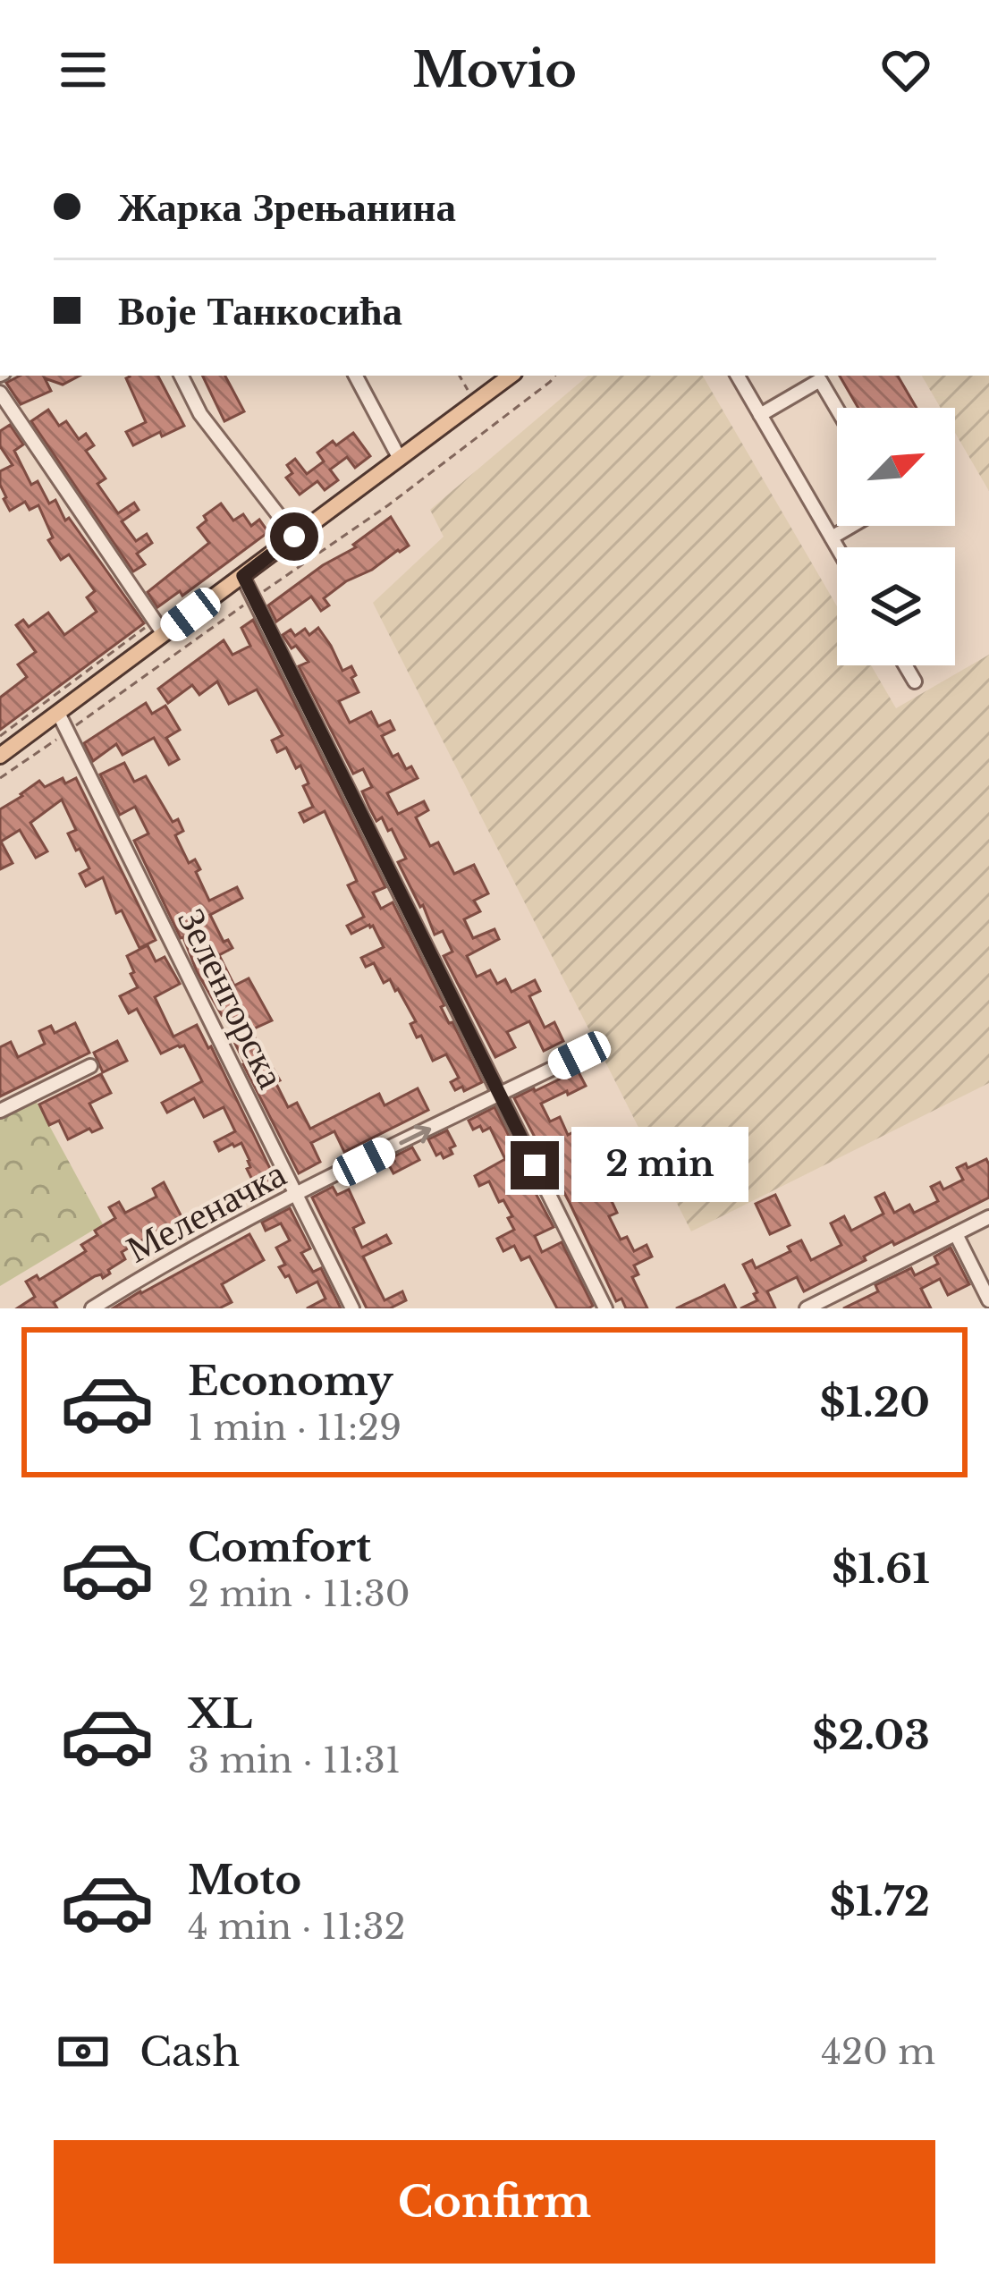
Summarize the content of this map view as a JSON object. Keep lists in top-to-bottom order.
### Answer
{
  "streets": {
    "street": ["Зеленгорска", "Меленачка"]
  },
  "crossings": [
    ["Зеленгорска", "Меленачка"]
  ],
  "one_way": ["Меленачка"],
  "north": "top right",
  "page": {
    "header": "Movio",
    "banner": ["Жарка Зрењанина", "Воје Танкосића"],
    "bubble": "2 min",
    "list": [
      {
        "name": "Economy",
        "note": "1 min · 11:29",
        "value": "$1.20"
      },
      {
        "name": "Comfort",
        "note": "2 min · 11:30",
        "value": "$1.61"
      },
      {
        "name": "XL",
        "note": "3 min · 11:31",
        "value": "$2.03"
      },
      {
        "name": "Moto",
        "note": "4 min · 11:32",
        "value": "$1.72"
      }
    ],
    "pay": ["Cash", "420 m"],
    "buttons": "Confirm"
  }
}
